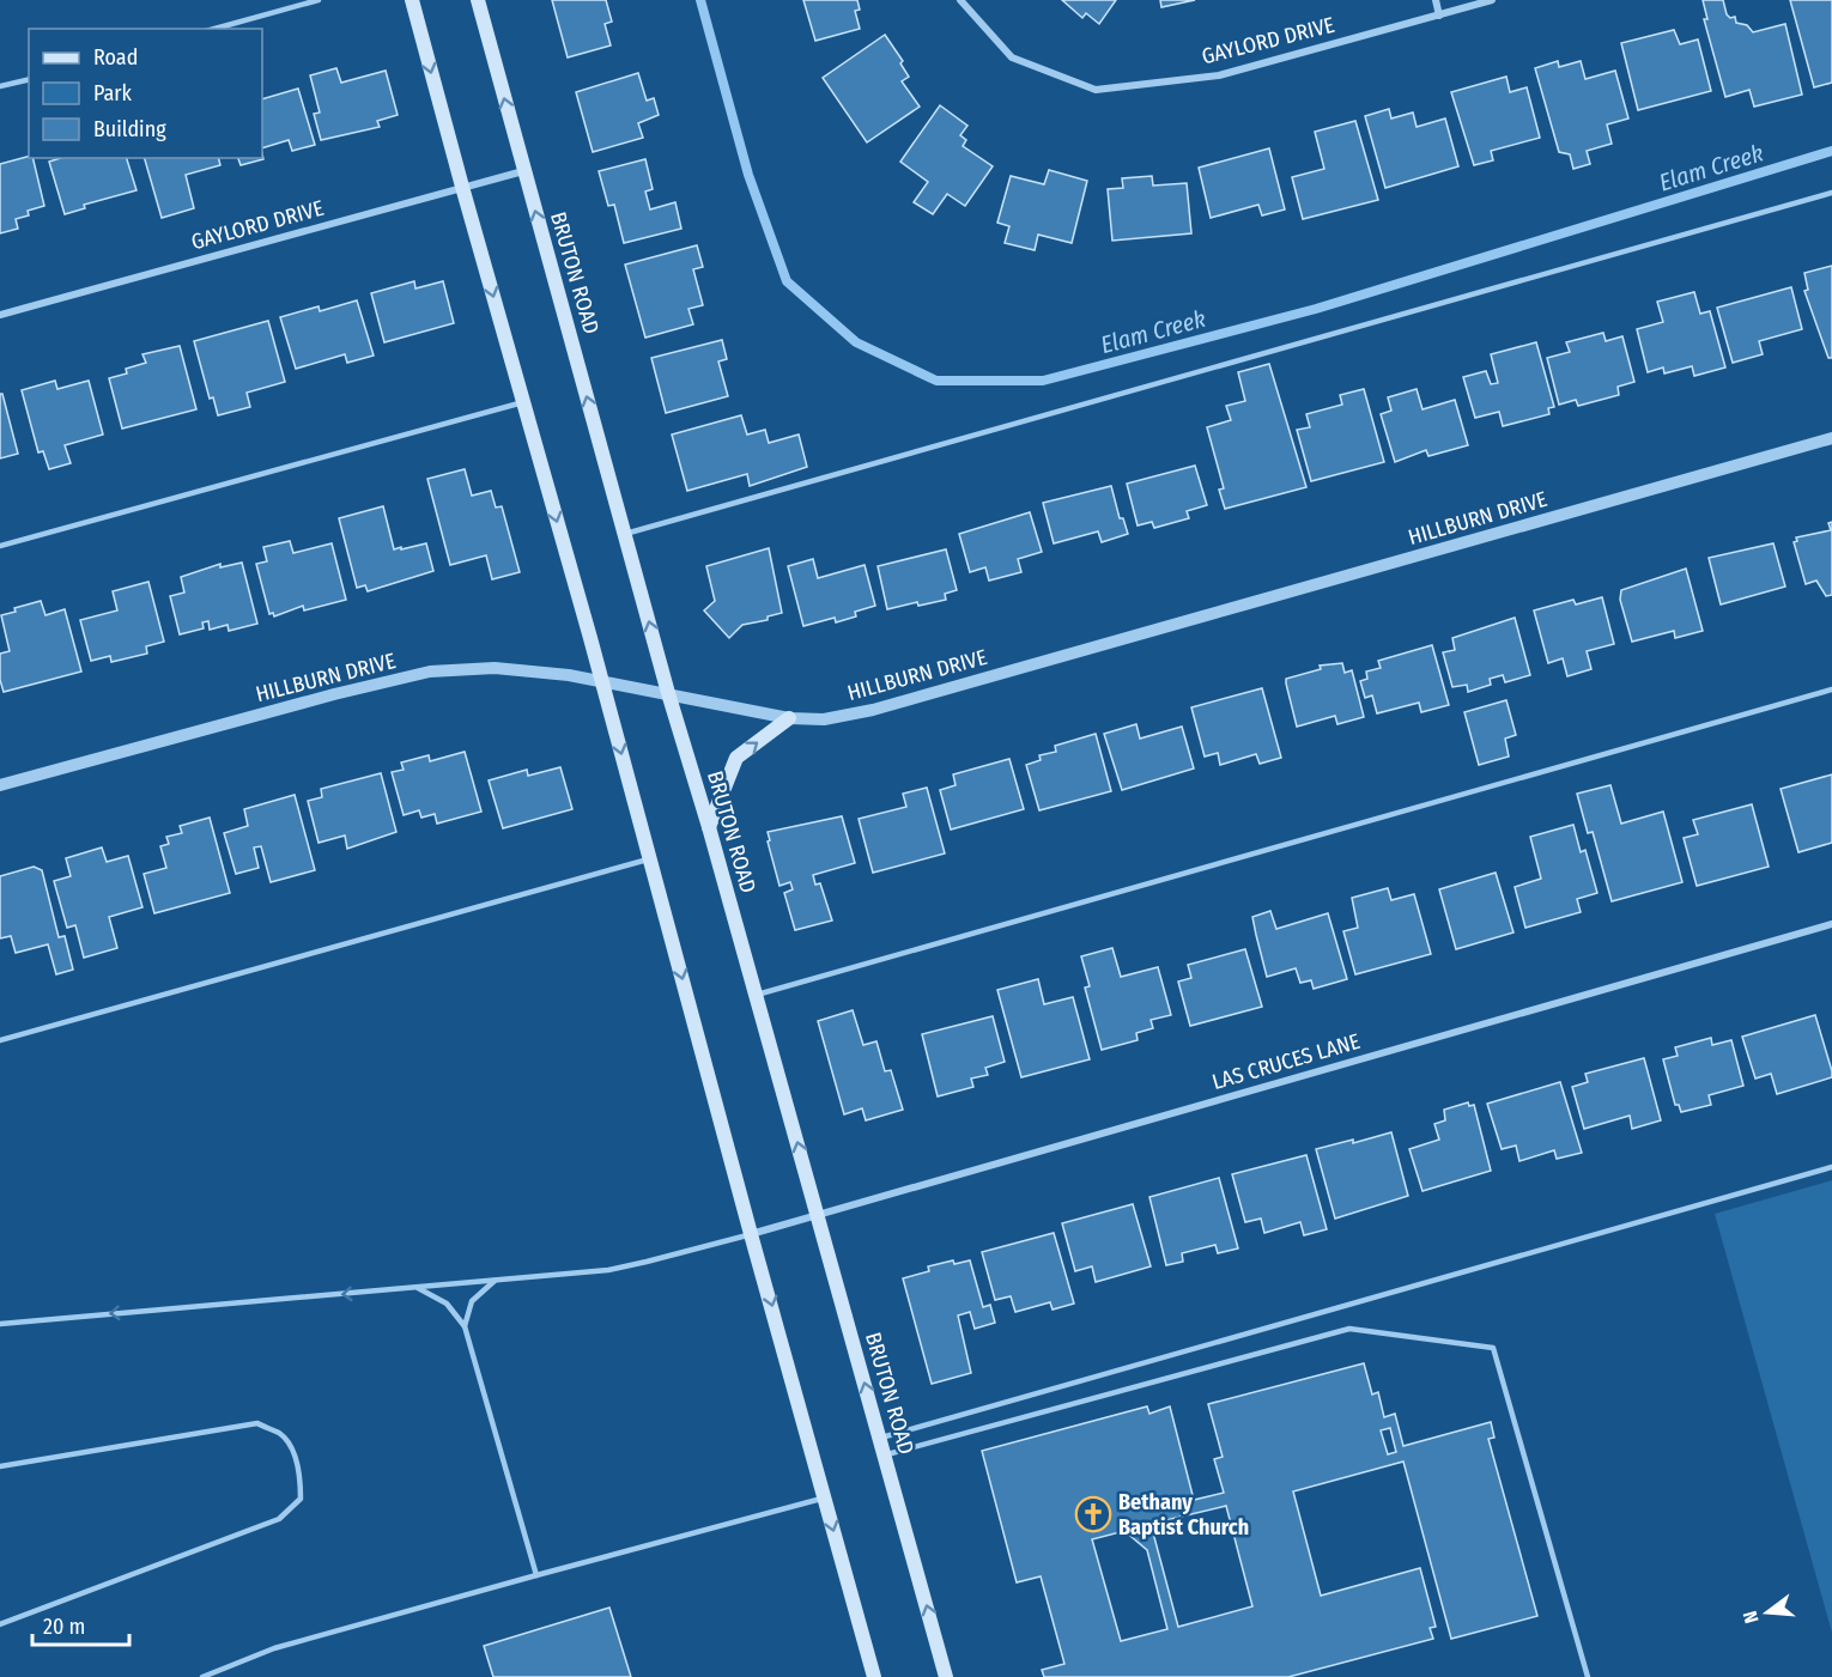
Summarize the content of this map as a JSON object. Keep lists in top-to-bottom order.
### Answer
{
  "streets": {
    "main road": ["BRUTON ROAD"],
    "street": ["GAYLORD DRIVE", "HILLBURN DRIVE", "LAS CRUCES LANE"]
  },
  "crossings": [
    ["GAYLORD DRIVE", "BRUTON ROAD"],
    ["BRUTON ROAD", "HILLBURN DRIVE"],
    ["BRUTON ROAD", "LAS CRUCES LANE"]
  ],
  "water": ["Elam Creek"],
  "places": {
    "church": ["Bethany Baptist Church"]
  },
  "legend": ["Road", "Park", "Building"],
  "scale_bar": "20 m",
  "north": "left"
}
